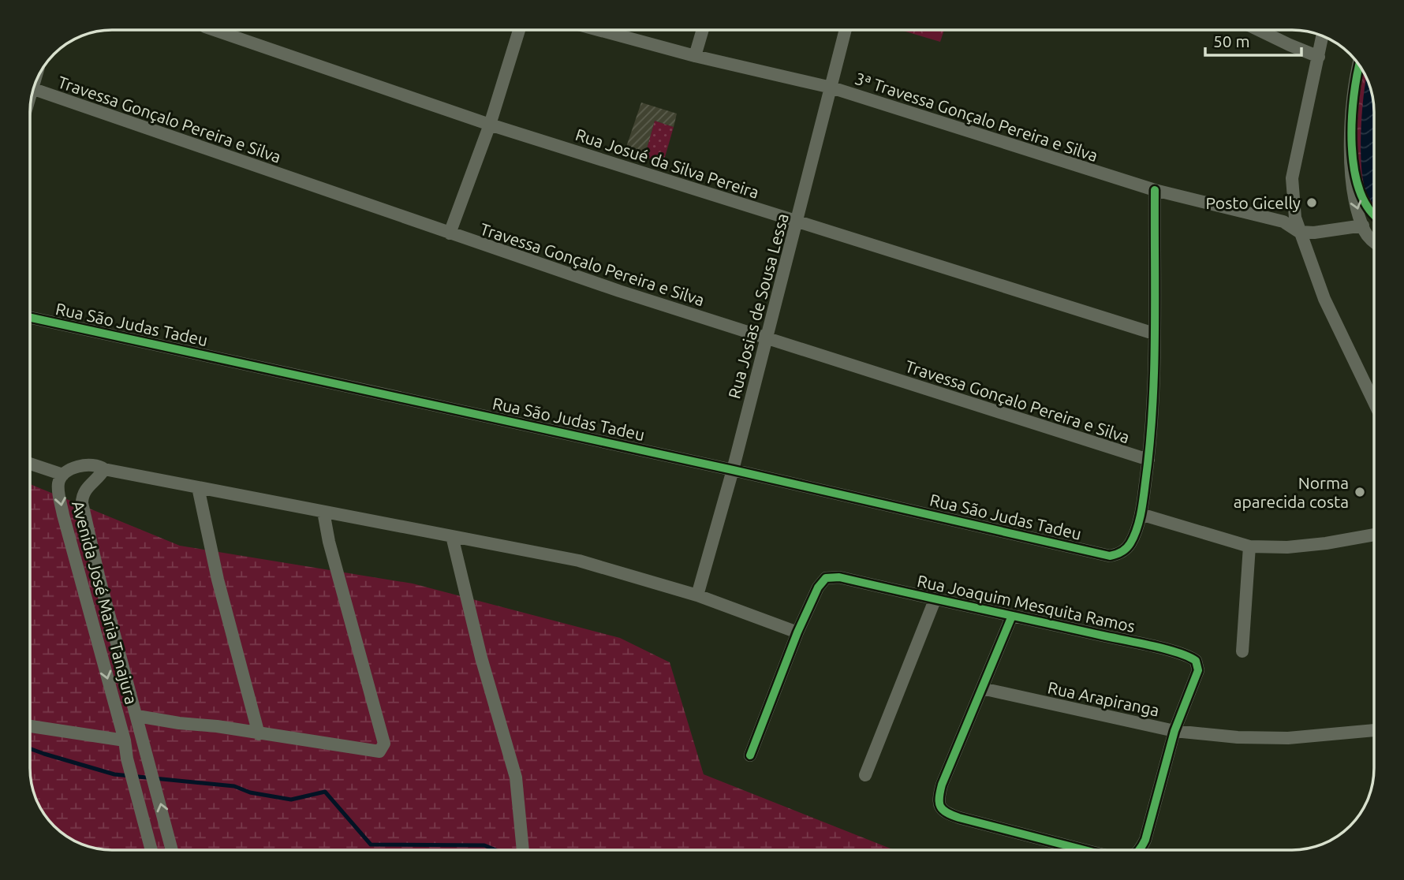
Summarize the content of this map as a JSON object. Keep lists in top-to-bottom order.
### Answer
{
  "streets": {
    "street": [
      "3ª Travessa Gonçalo Pereira e Silva",
      "Travessa Gonçalo Pereira e Silva",
      "Rua Josué da Silva Pereira",
      "Rua Josias de Sousa Lessa",
      "Rua São Judas Tadeu",
      "Avenida José Maria Tanajura",
      "Rua Joaquim Mesquita Ramos",
      "Rua Arapiranga"
    ]
  },
  "crossings": [
    ["3ª Travessa Gonçalo Pereira e Silva", "Rua Josias de Sousa Lessa"],
    ["Travessa Gonçalo Pereira e Silva", "Rua Josias de Sousa Lessa"],
    ["Rua Josué da Silva Pereira", "Rua Josias de Sousa Lessa"],
    ["Rua Josias de Sousa Lessa", "Rua São Judas Tadeu"],
    ["Rua Joaquim Mesquita Ramos", "Rua Arapiranga"]
  ],
  "places": ["Posto Gicelly", "Norma aparecida costa"],
  "scale_bar": "50 m"
}
